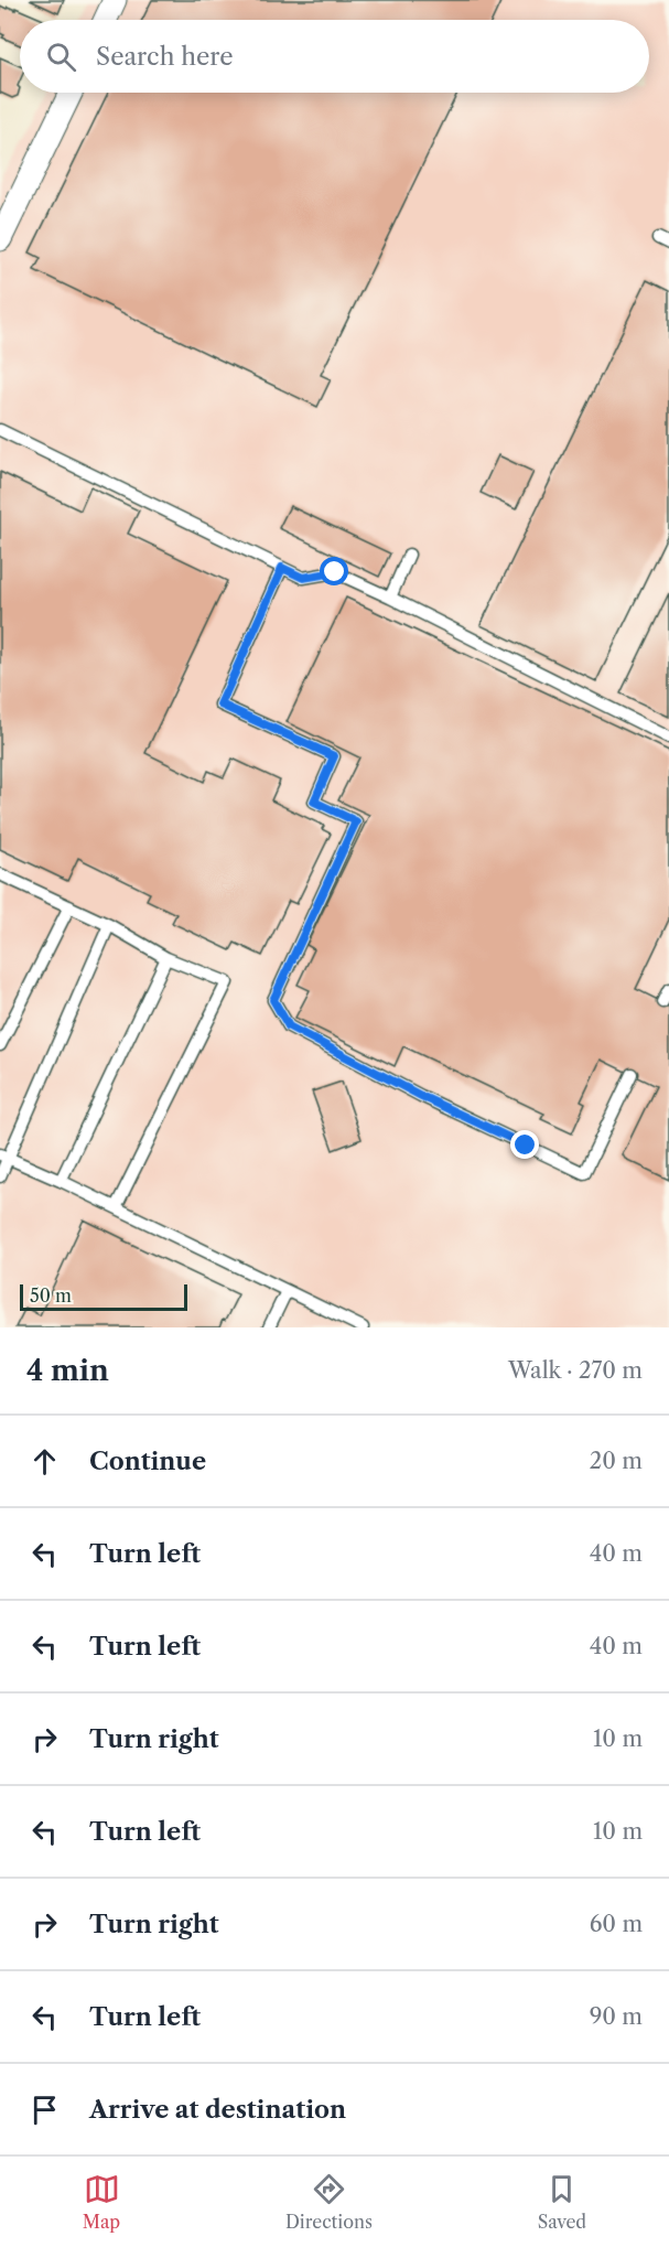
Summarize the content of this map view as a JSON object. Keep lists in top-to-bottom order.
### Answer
{
  "scale_bar": "50 m",
  "page": {
    "search": "Search here",
    "scale": "50 m",
    "heading": ["4 min", "Walk · 270 m"],
    "list": [
      ["Continue", "20 m"],
      ["Turn left", "40 m"],
      ["Turn left", "40 m"],
      ["Turn right", "10 m"],
      ["Turn left", "10 m"],
      ["Turn right", "60 m"],
      ["Turn left", "90 m"],
      "Arrive at destination"
    ],
    "nav": ["Map", "Directions", "Saved"]
  }
}
